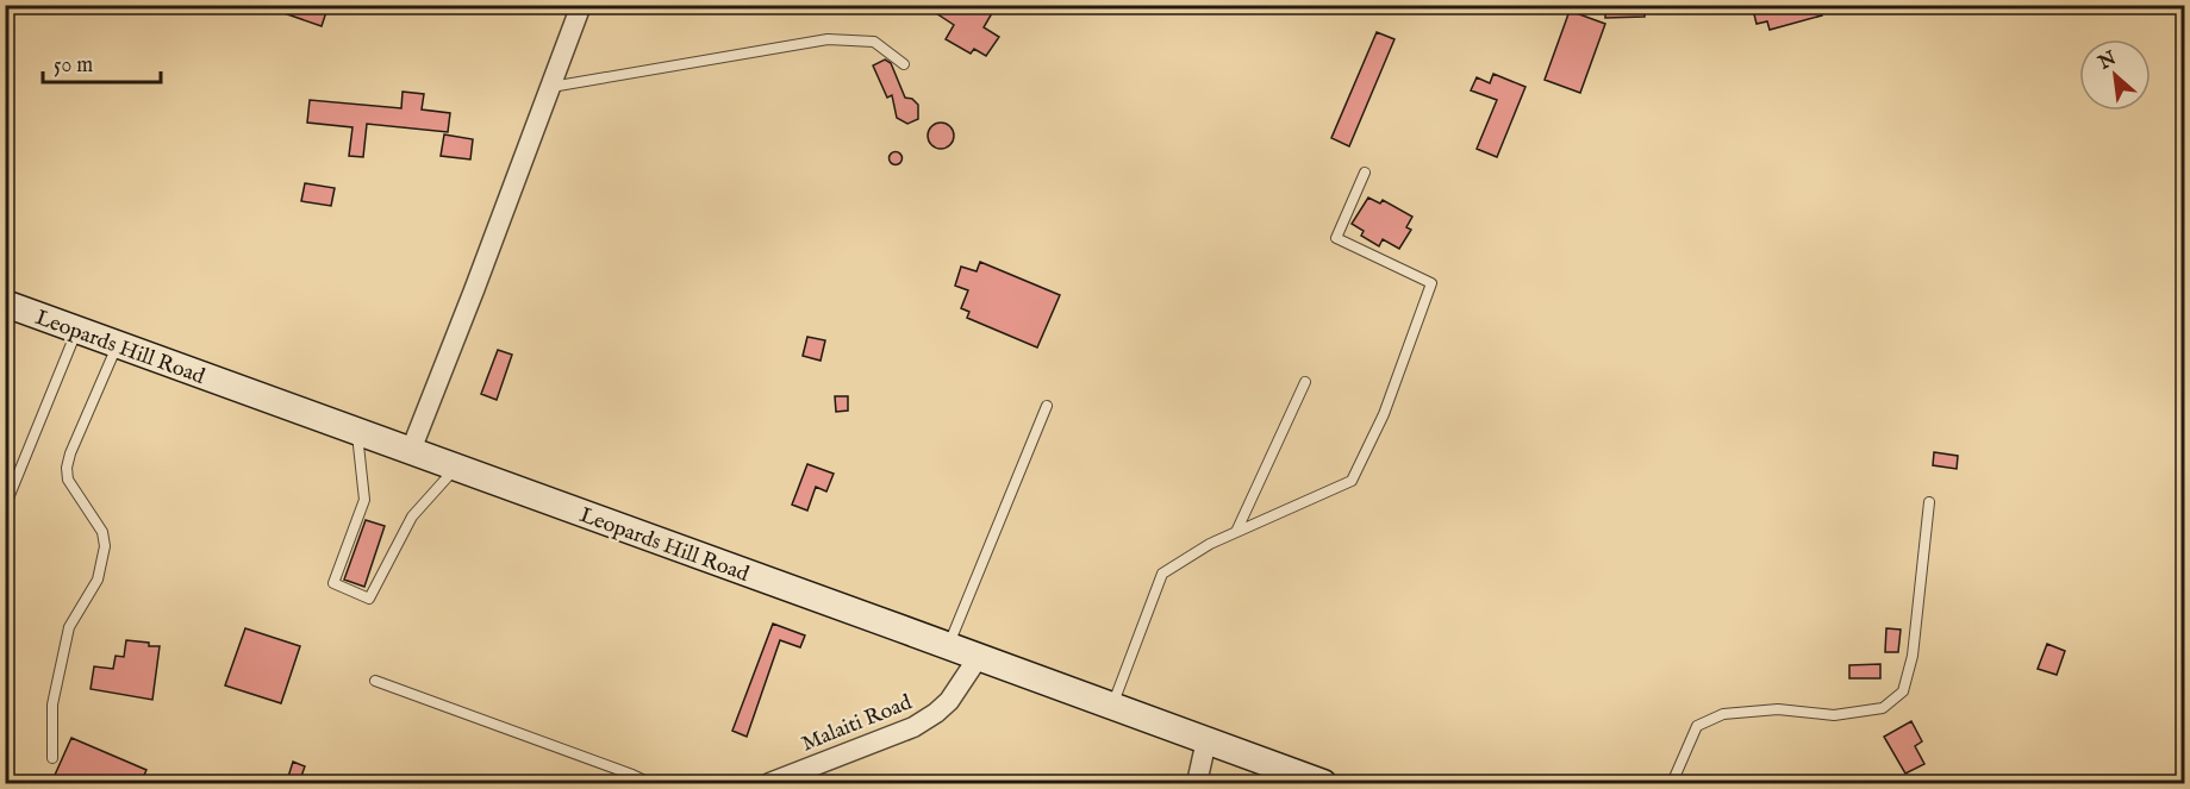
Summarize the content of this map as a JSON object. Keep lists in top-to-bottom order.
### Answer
{
  "streets": {
    "main road": ["Leopards Hill Road"],
    "street": ["Malaiti Road"]
  },
  "crossings": [
    ["Leopards Hill Road", "Malaiti Road"]
  ],
  "scale_bar": "50 m",
  "north": "top left"
}
